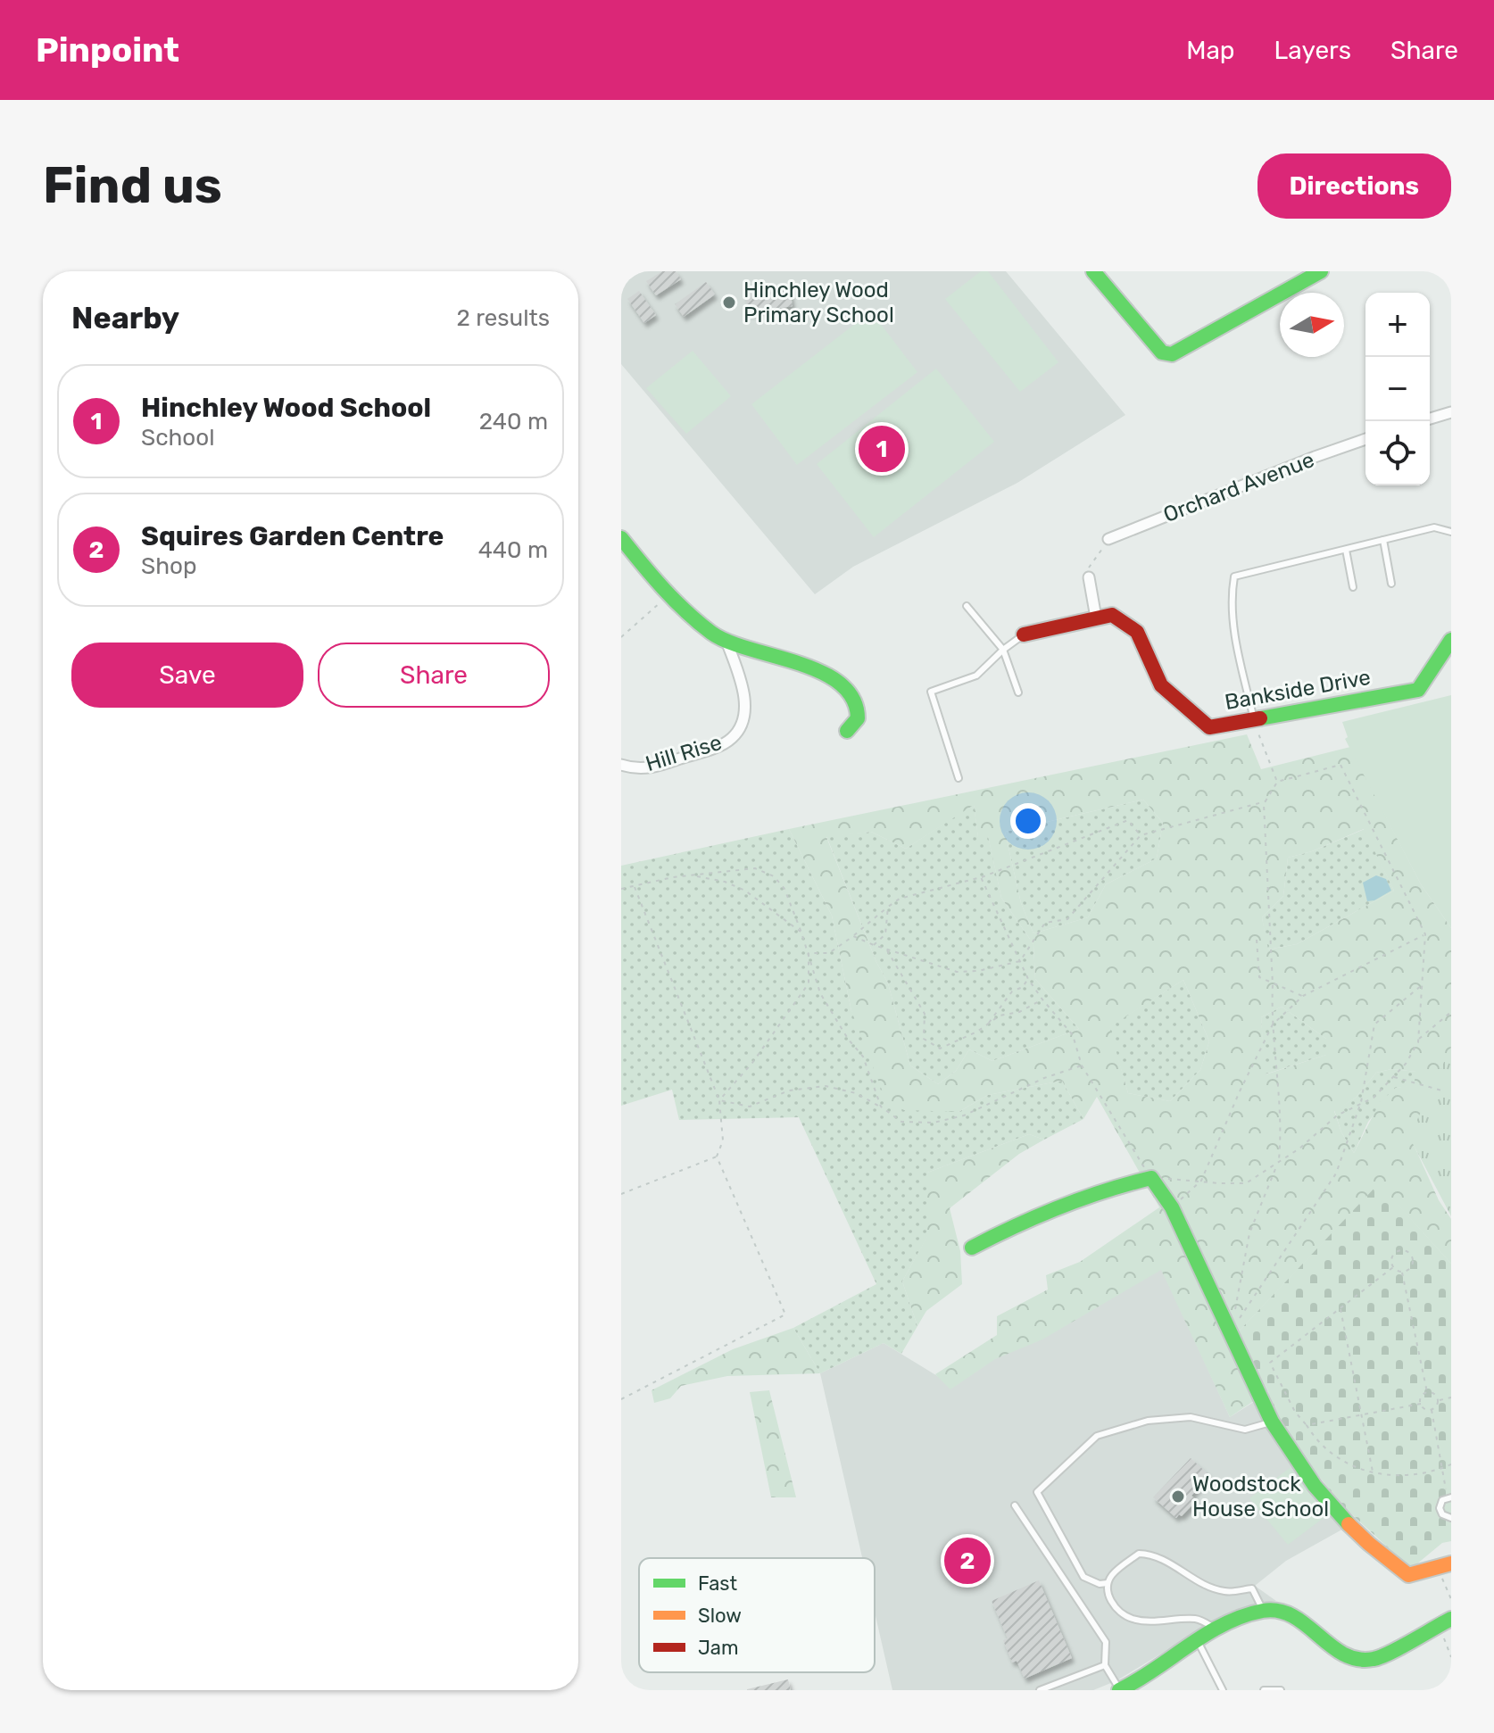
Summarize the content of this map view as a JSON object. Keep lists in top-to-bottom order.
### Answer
{
  "streets": {
    "street": ["Orchard Avenue", "Bankside Drive", "Hill Rise"]
  },
  "places": ["Hinchley Wood Primary School", "Woodstock House School"],
  "legend": ["Fast", "Slow", "Jam"],
  "north": "right",
  "page": {
    "header": "Pinpoint",
    "nav": ["Map", "Layers", "Share"],
    "buttons": [
      "Directions",
      ["Save", "Share"]
    ],
    "title": "Find us",
    "heading": ["Nearby", "2 results"],
    "map_buttons": ["+", "−"],
    "list": [
      {
        "mark": "1",
        "name": "Hinchley Wood School",
        "note": "School",
        "value": "240 m"
      },
      {
        "mark": "2",
        "name": "Squires Garden Centre",
        "note": "Shop",
        "value": "440 m"
      }
    ],
    "pins": ["1", "2"]
  }
}
